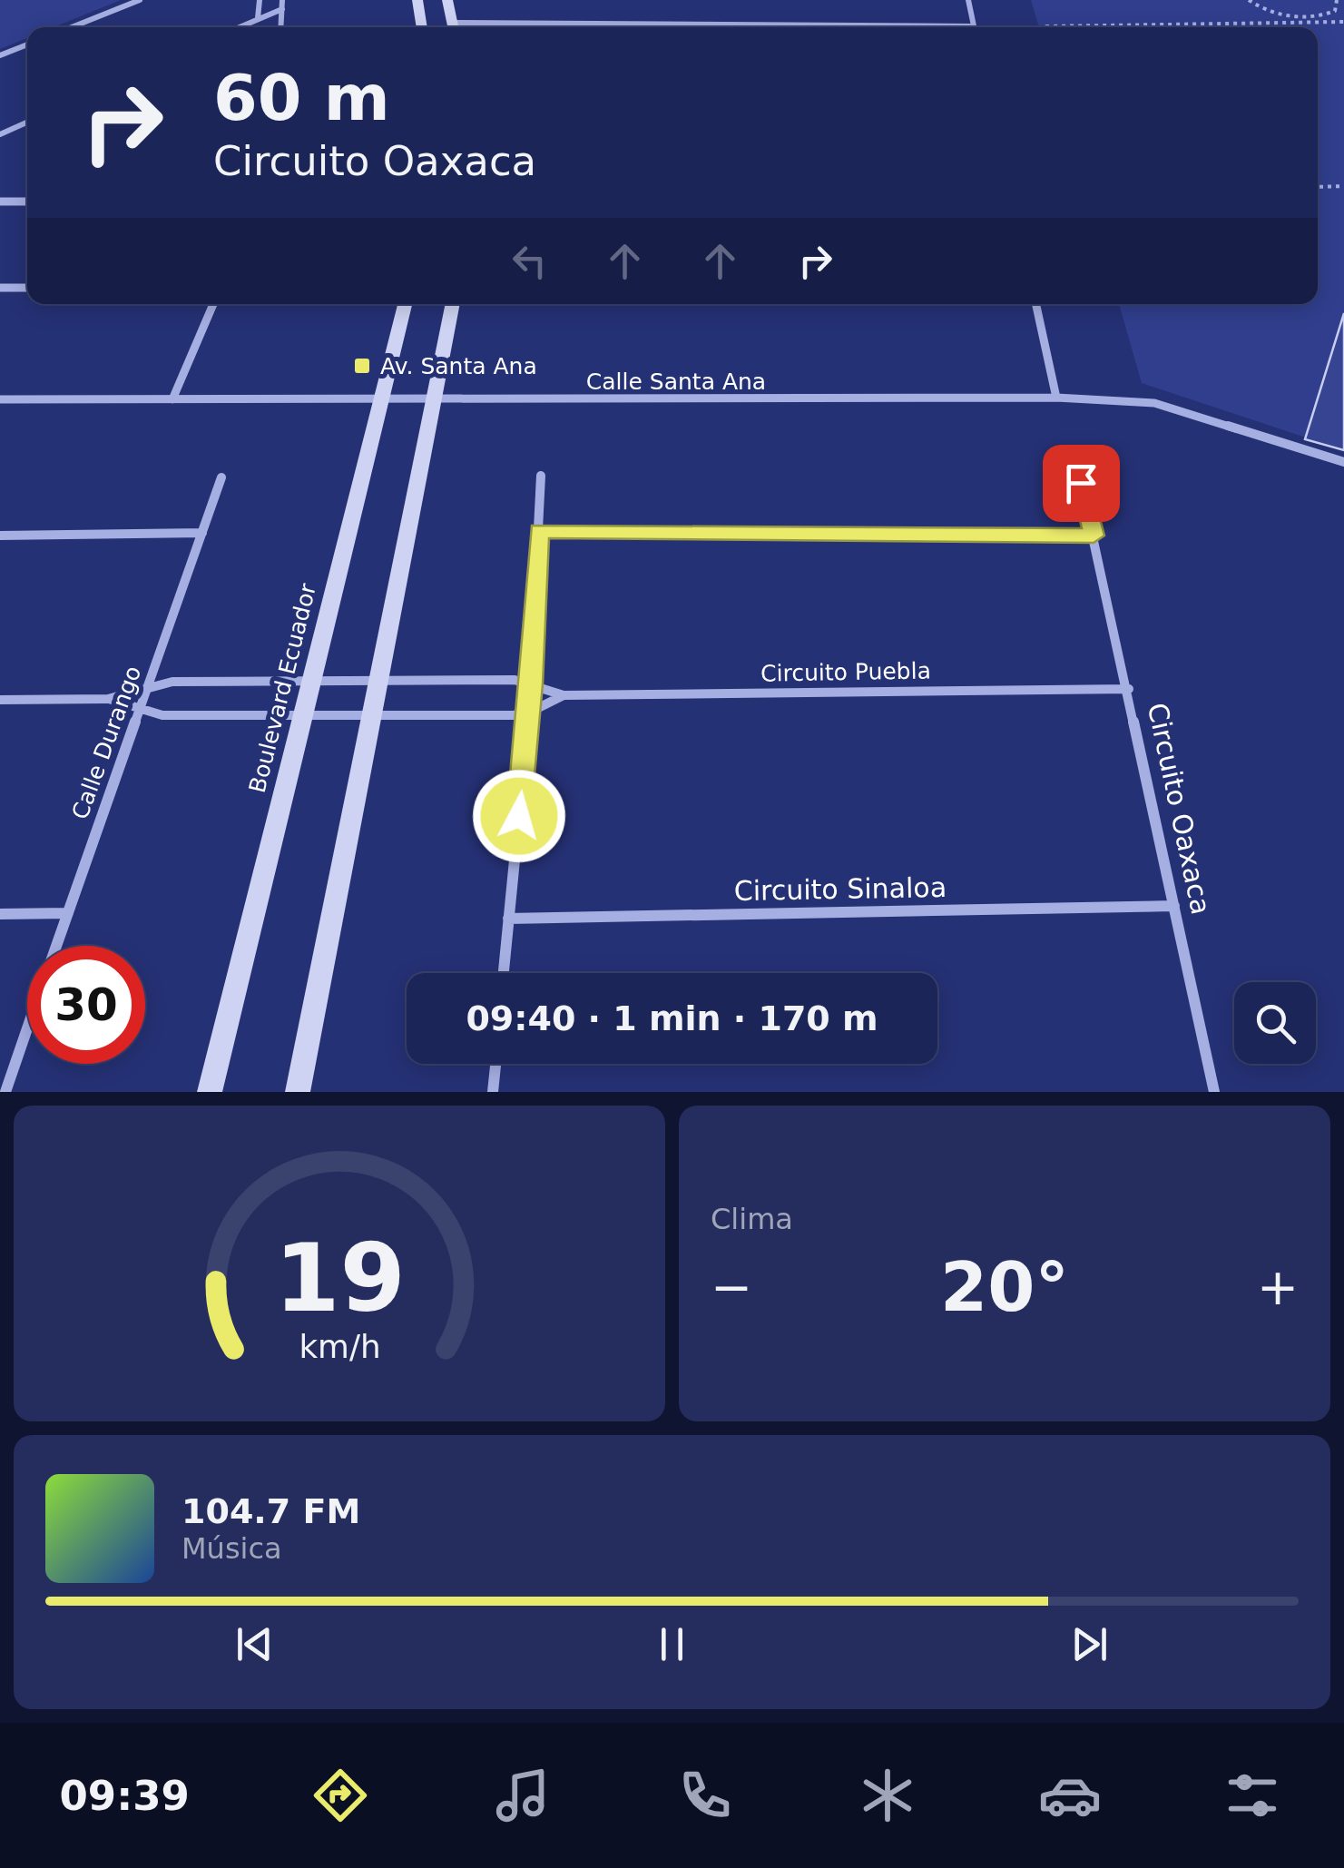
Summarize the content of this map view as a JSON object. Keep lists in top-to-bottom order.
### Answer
{
  "streets": {
    "street": [
      "Calle Santa Ana",
      "Circuito Puebla",
      "Boulevard Ecuador",
      "Calle Durango",
      "Circuito Oaxaca",
      "Circuito Sinaloa"
    ]
  },
  "crossings": [
    ["Calle Santa Ana", "Boulevard Ecuador"],
    ["Circuito Puebla", "Boulevard Ecuador"],
    ["Circuito Puebla", "Calle Durango"],
    ["Circuito Puebla", "Circuito Oaxaca"],
    ["Circuito Oaxaca", "Circuito Sinaloa"]
  ],
  "places": {
    "transit": ["Av. Santa Ana"]
  },
  "page": {
    "turn": ["60 m", "Circuito Oaxaca"],
    "limit": "30",
    "trip": "09:40 · 1 min · 170 m",
    "tile": "Clima",
    "heat": ["−", "20°", "+"],
    "song": ["104.7 FM", "Música"],
    "tabs": "09:39",
    "gauge": ["19", "km/h"]
  }
}
